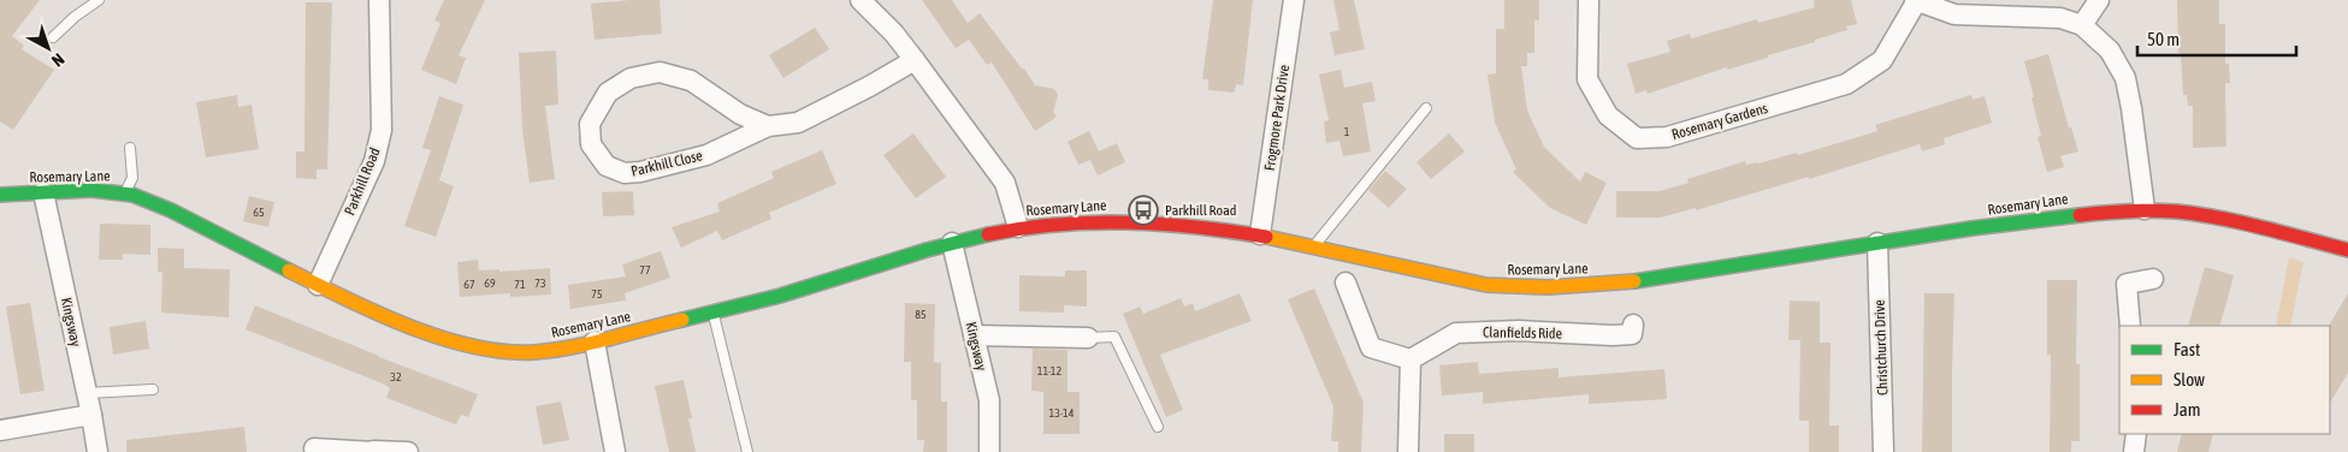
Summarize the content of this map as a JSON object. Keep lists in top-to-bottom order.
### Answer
{
  "streets": {
    "street": [
      "Frogmore Park Drive",
      "Rosemary Gardens",
      "Parkhill Close",
      "Rosemary Lane",
      "Parkhill Road",
      "Kingsway",
      "Clanfields Ride",
      "Christchurch Drive"
    ]
  },
  "crossings": [
    ["Frogmore Park Drive", "Rosemary Lane"],
    ["Rosemary Gardens", "Rosemary Lane"],
    ["Rosemary Lane", "Parkhill Road"],
    ["Rosemary Lane", "Kingsway"],
    ["Rosemary Lane", "Christchurch Drive"]
  ],
  "places": {
    "bus stop": ["Parkhill Road"]
  },
  "house_numbers": [
    "1",
    "65",
    "77",
    "69",
    "73",
    "67",
    "71",
    "75",
    "85",
    "11-12",
    "32",
    "13-14"
  ],
  "legend": ["Fast", "Slow", "Jam"],
  "scale_bar": "50 m",
  "north": "bottom right"
}
